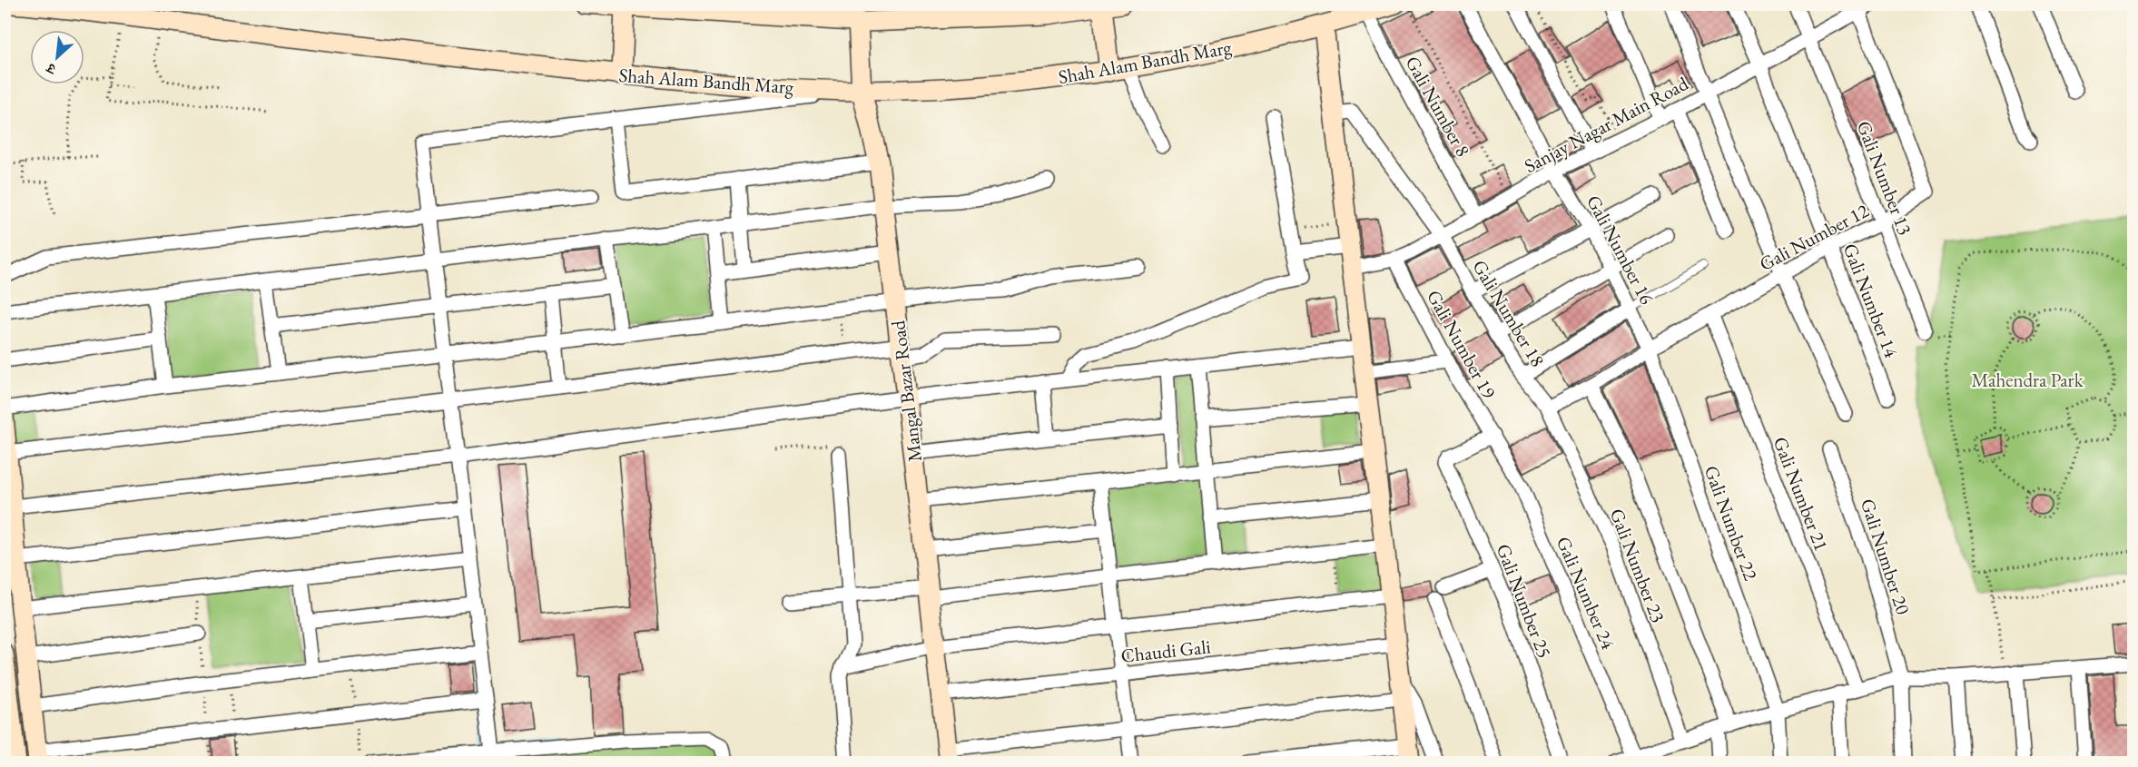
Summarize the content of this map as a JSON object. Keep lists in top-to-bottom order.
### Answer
{
  "streets": {
    "street": [
      "Shah Alam Bandh Marg",
      "Gali Number 8",
      "Sanjay Nagar Main Road",
      "Gali Number 13",
      "Gali Number 12",
      "Gali Number 16",
      "Gali Number 14",
      "Gali Number 18",
      "Gali Number 19",
      "Mangal Bazar Road",
      "Gali Number 21",
      "Gali Number 22",
      "Gali Number 20",
      "Gali Number 23",
      "Gali Number 24",
      "Gali Number 25",
      "Chaudi Gali"
    ]
  },
  "crossings": [
    ["Shah Alam Bandh Marg", "Gali Number 8"],
    ["Shah Alam Bandh Marg", "Mangal Bazar Road"],
    ["Gali Number 8", "Sanjay Nagar Main Road"],
    ["Sanjay Nagar Main Road", "Gali Number 13"],
    ["Sanjay Nagar Main Road", "Gali Number 12"],
    ["Sanjay Nagar Main Road", "Gali Number 16"],
    ["Sanjay Nagar Main Road", "Gali Number 14"],
    ["Sanjay Nagar Main Road", "Gali Number 18"],
    ["Sanjay Nagar Main Road", "Gali Number 19"],
    ["Gali Number 13", "Gali Number 12"],
    ["Gali Number 12", "Gali Number 16"],
    ["Gali Number 12", "Gali Number 14"],
    ["Gali Number 12", "Gali Number 18"],
    ["Gali Number 12", "Gali Number 21"],
    ["Gali Number 12", "Gali Number 22"],
    ["Gali Number 12", "Gali Number 23"],
    ["Gali Number 16", "Gali Number 22"],
    ["Gali Number 18", "Gali Number 23"],
    ["Gali Number 19", "Gali Number 24"],
    ["Gali Number 19", "Gali Number 25"],
    ["Mangal Bazar Road", "Chaudi Gali"],
    ["Gali Number 24", "Gali Number 25"]
  ],
  "parks": ["Mahendra Park"],
  "north": "bottom left"
}
